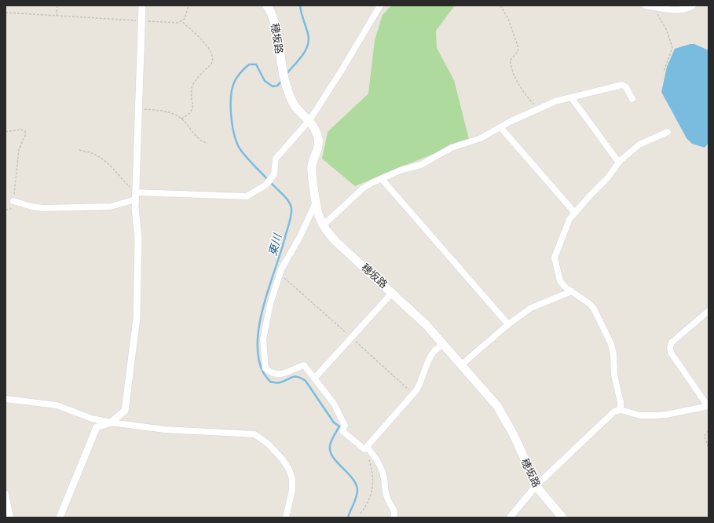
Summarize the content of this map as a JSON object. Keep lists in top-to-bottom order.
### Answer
{
  "streets": {
    "main road": ["穂坂路"]
  },
  "water": ["東川"]
}
